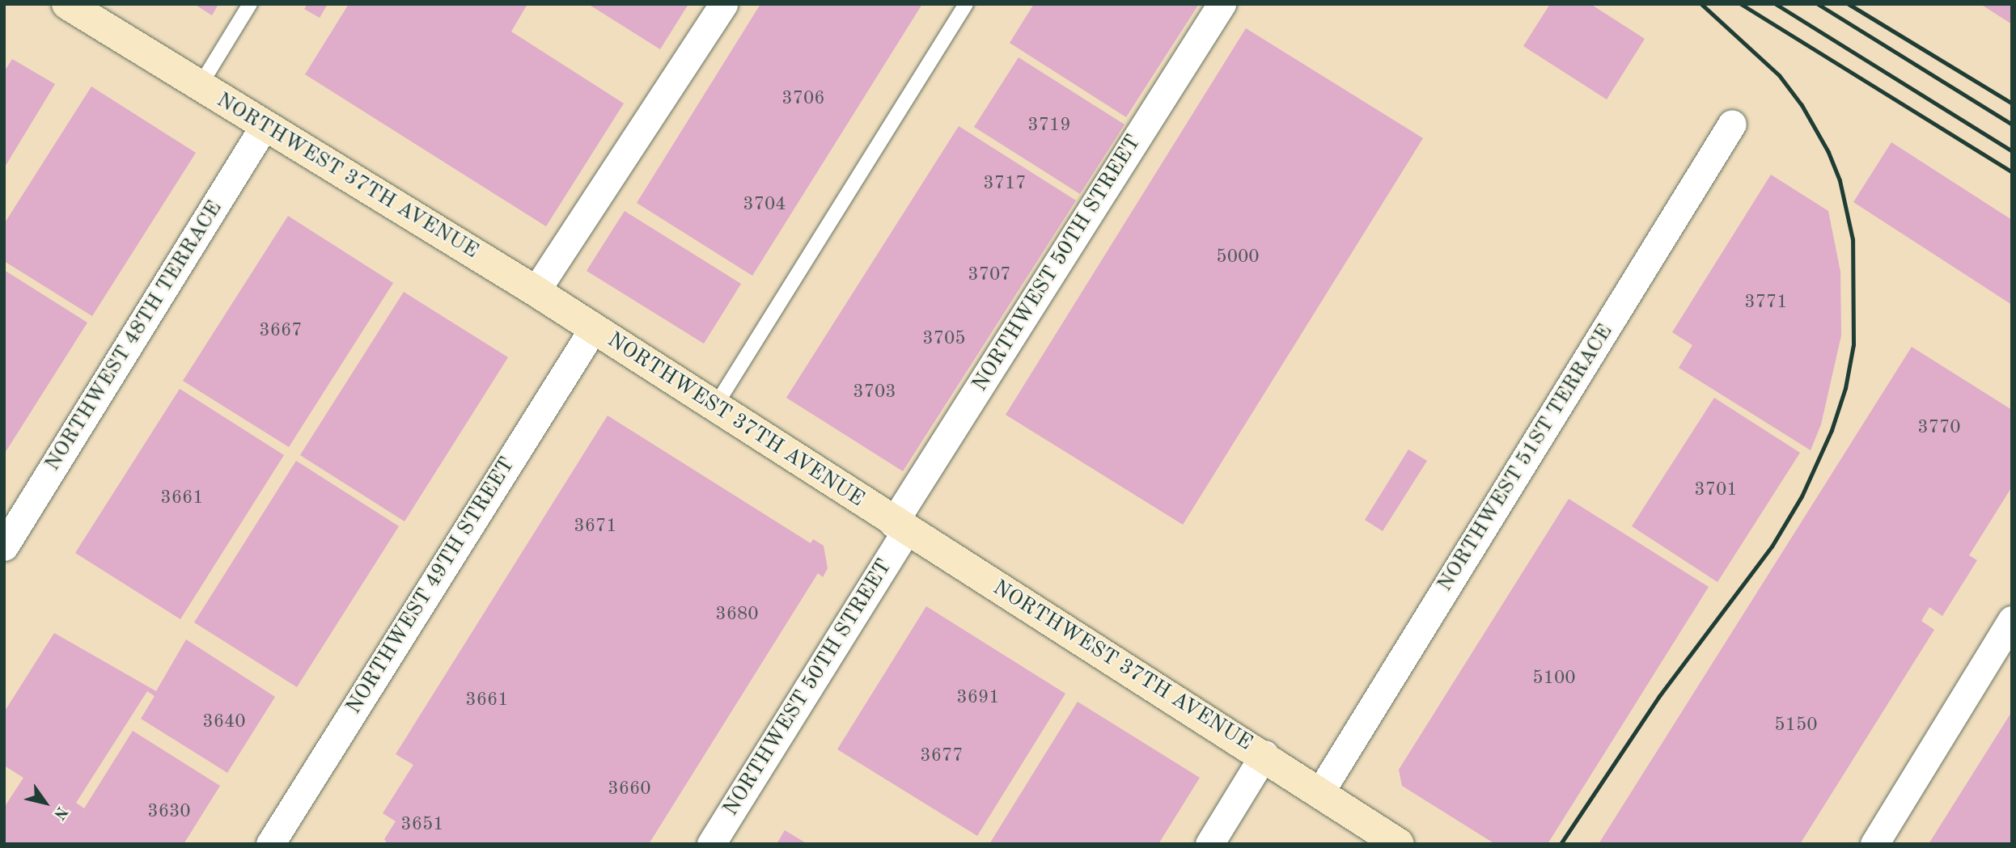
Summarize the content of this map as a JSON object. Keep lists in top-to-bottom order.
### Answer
{
  "streets": {
    "street": [
      "NORTHWEST 37TH AVENUE",
      "NORTHWEST 50TH STREET",
      "NORTHWEST 48TH TERRACE",
      "NORTHWEST 51ST TERRACE",
      "NORTHWEST 49TH STREET"
    ]
  },
  "crossings": [
    ["NORTHWEST 37TH AVENUE", "NORTHWEST 50TH STREET"],
    ["NORTHWEST 37TH AVENUE", "NORTHWEST 48TH TERRACE"],
    ["NORTHWEST 37TH AVENUE", "NORTHWEST 51ST TERRACE"],
    ["NORTHWEST 37TH AVENUE", "NORTHWEST 49TH STREET"]
  ],
  "house_numbers": [
    "3706",
    "3719",
    "3717",
    "3704",
    "5000",
    "3707",
    "3771",
    "3667",
    "3705",
    "3703",
    "3770",
    "3701",
    "3661",
    "3671",
    "3680",
    "5100",
    "3691",
    "3661",
    "3640",
    "5150",
    "3677",
    "3660",
    "3630",
    "3651"
  ],
  "north": "bottom right"
}
